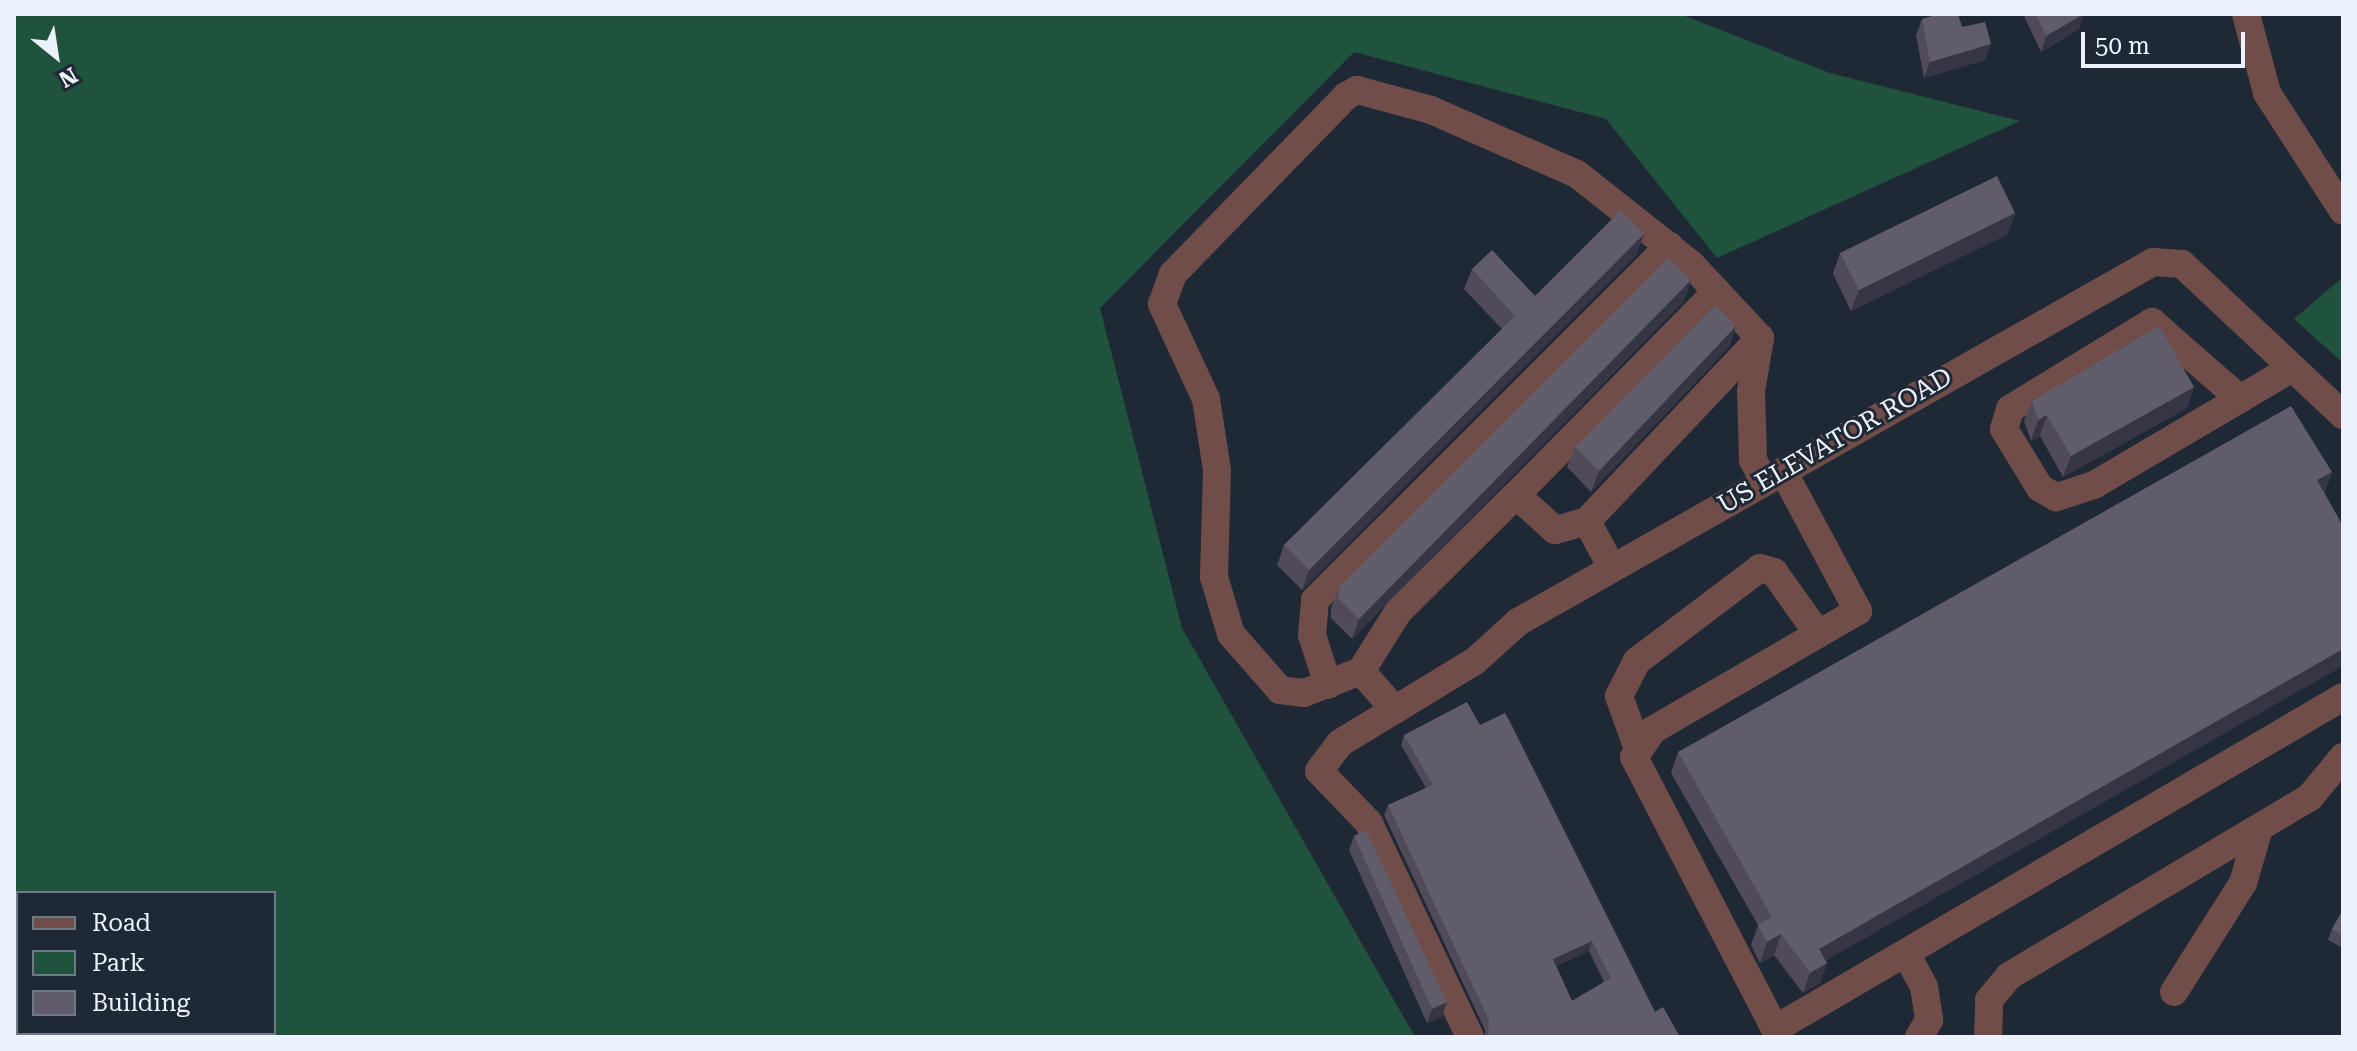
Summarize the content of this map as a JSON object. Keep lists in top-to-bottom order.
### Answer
{
  "streets": {
    "street": ["US ELEVATOR ROAD"]
  },
  "legend": ["Road", "Park", "Building"],
  "scale_bar": "50 m",
  "north": "bottom right"
}
